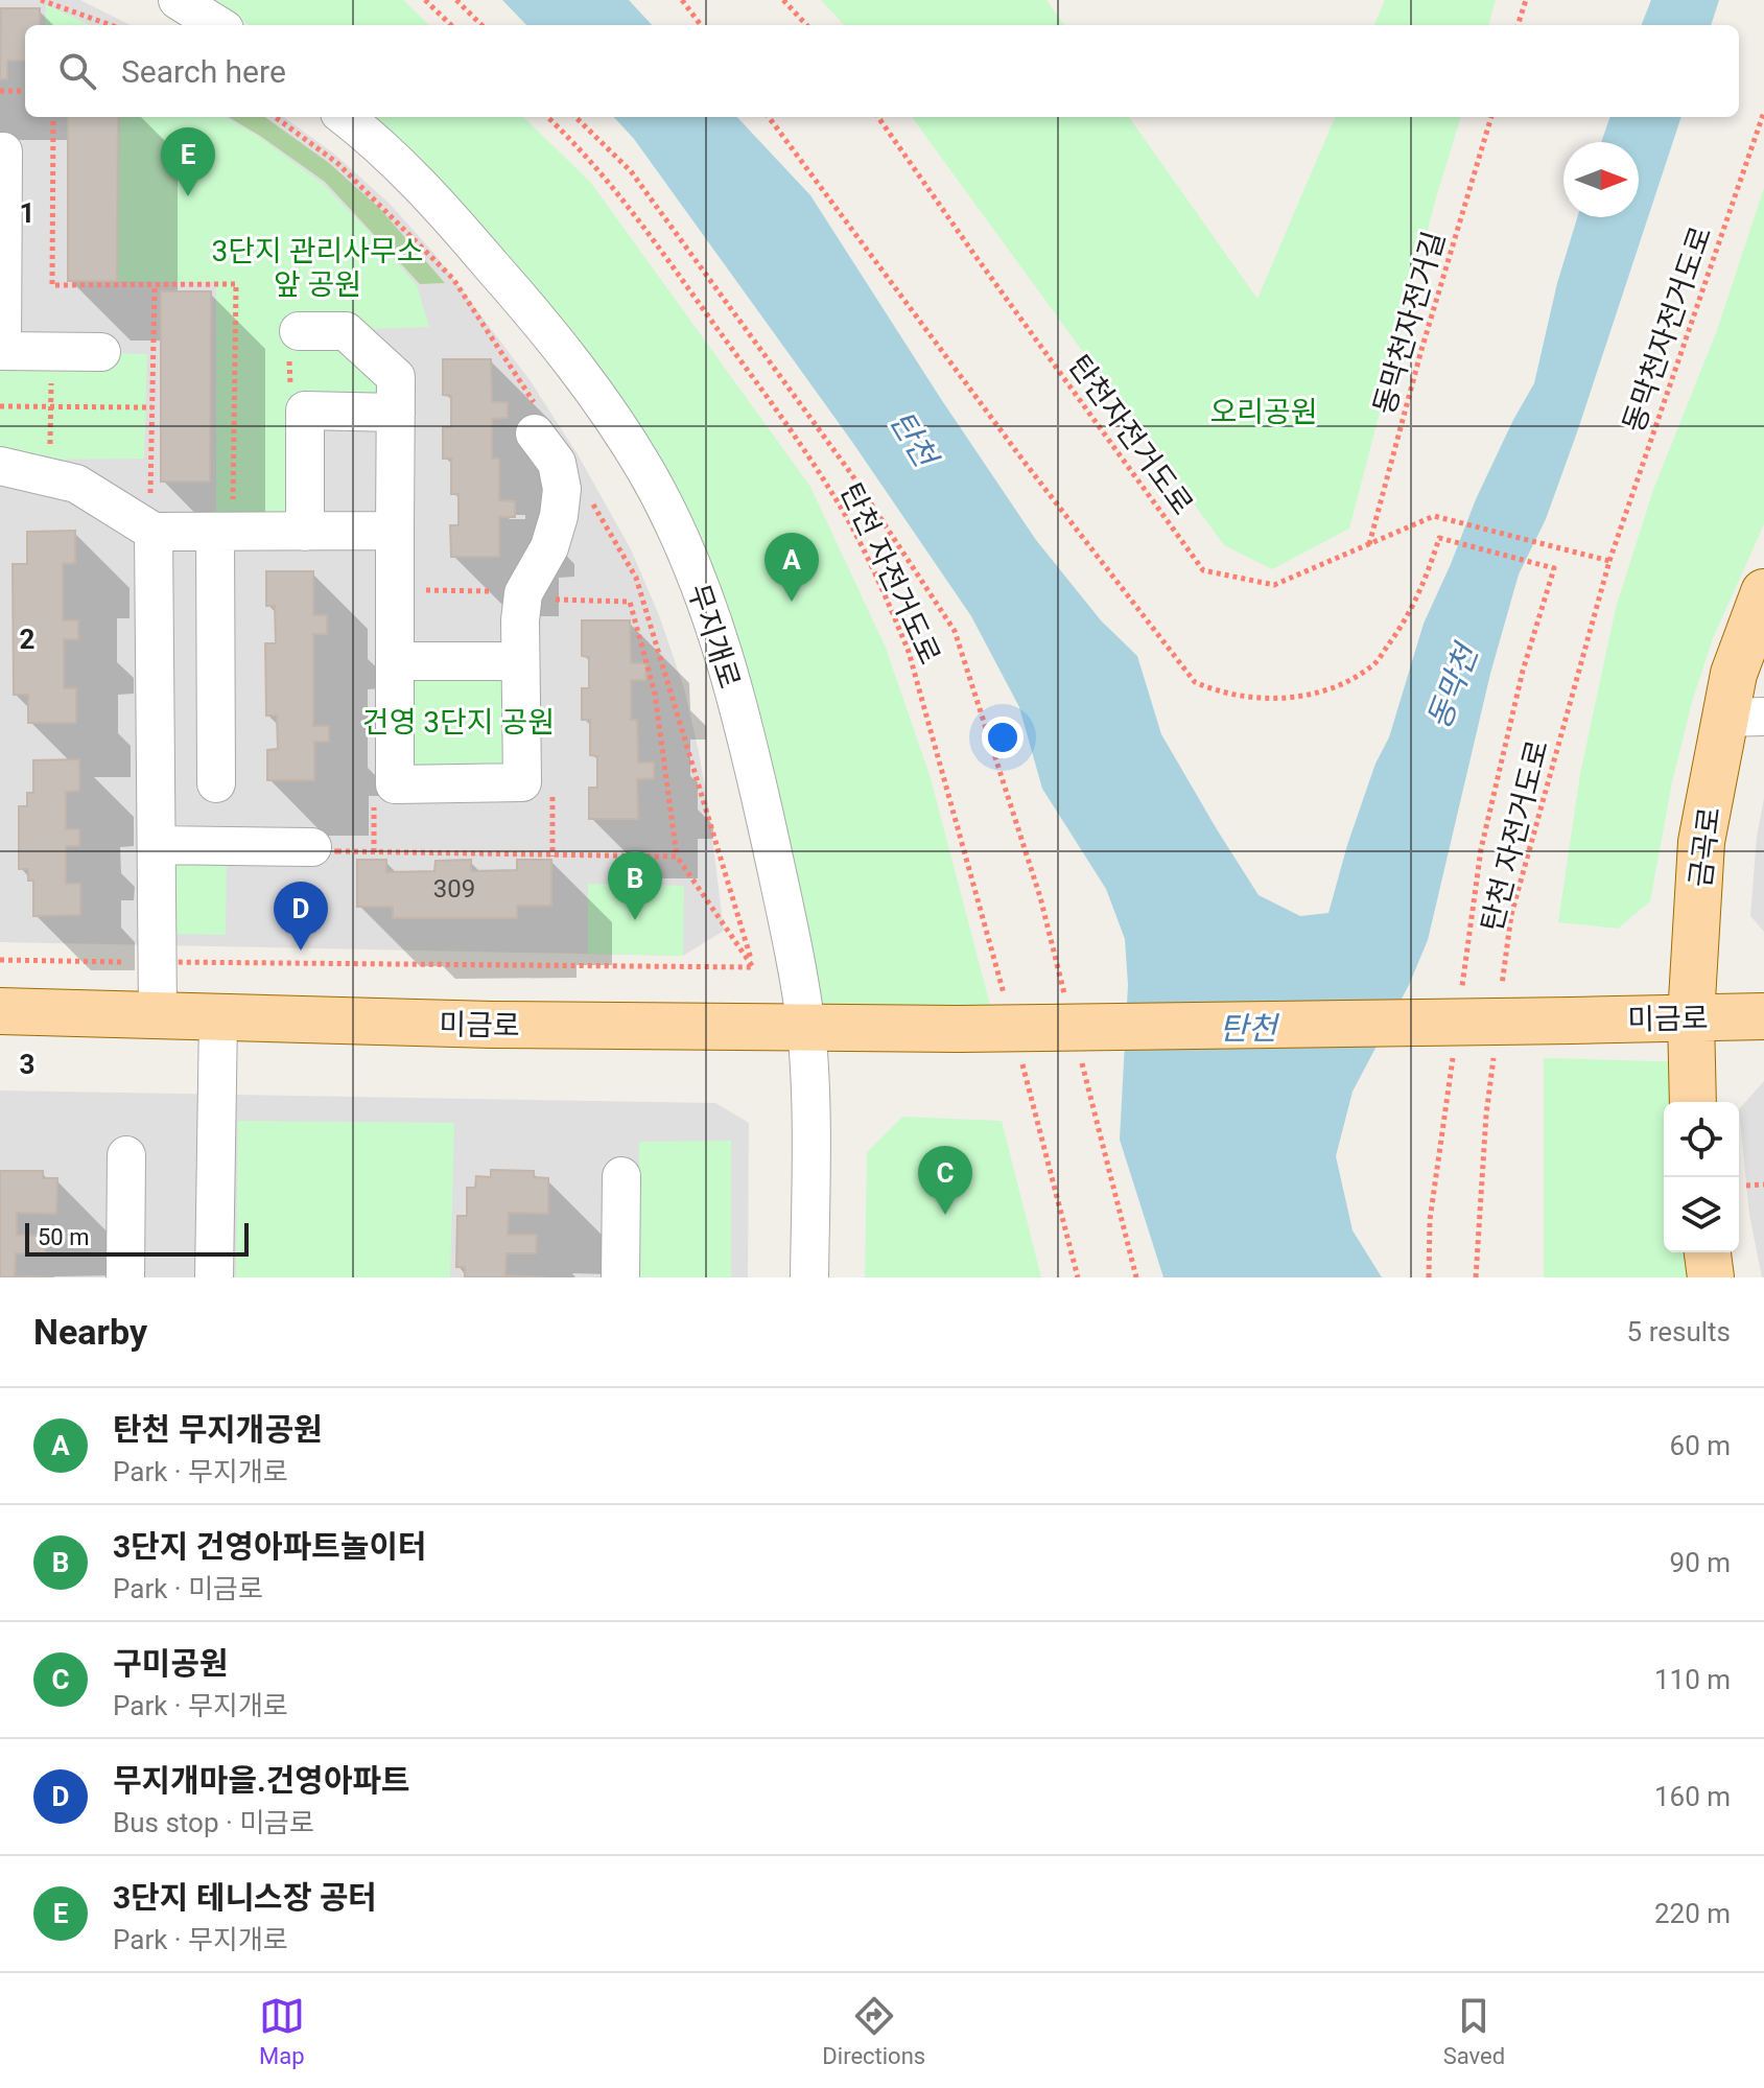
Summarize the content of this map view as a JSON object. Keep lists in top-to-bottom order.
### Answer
{
  "streets": {
    "main road": ["금곡로", "미금로"],
    "street": ["무지개로"],
    "path": [
      "동막천자전거길",
      "동막천자전거도로",
      "탄천자전거도로",
      "탄천 자전거도로"
    ]
  },
  "crossings": [
    ["동막천자전거길", "탄천자전거도로"],
    ["동막천자전거도로", "탄천자전거도로"],
    ["동막천자전거도로", "탄천 자전거도로"],
    ["탄천자전거도로", "탄천 자전거도로"],
    ["무지개로", "미금로"],
    ["금곡로", "미금로"]
  ],
  "water": ["탄천", "동막천"],
  "parks": ["3단지 관리사무소 앞 공원", "오리공원", "건영 3단지 공원"],
  "house_numbers": ["309"],
  "scale_bar": "50 m",
  "north": "right",
  "page": {
    "search": "Search here",
    "pins": [
      "E",
      "A",
      "B",
      "D",
      "C"
    ],
    "scale": "50 m",
    "heading": ["Nearby", "5 results"],
    "list": [
      {
        "mark": "A",
        "name": "탄천 무지개공원",
        "note": "Park · 무지개로",
        "value": "60 m"
      },
      {
        "mark": "B",
        "name": "3단지 건영아파트놀이터",
        "note": "Park · 미금로",
        "value": "90 m"
      },
      {
        "mark": "C",
        "name": "구미공원",
        "note": "Park · 무지개로",
        "value": "110 m"
      },
      {
        "mark": "D",
        "name": "무지개마을.건영아파트",
        "note": "Bus stop · 미금로",
        "value": "160 m"
      },
      {
        "mark": "E",
        "name": "3단지 테니스장 공터",
        "note": "Park · 무지개로",
        "value": "220 m"
      }
    ],
    "nav": ["Map", "Directions", "Saved"]
  },
  "grid": {
    "rows": ["1", "2", "3"]
  }
}
